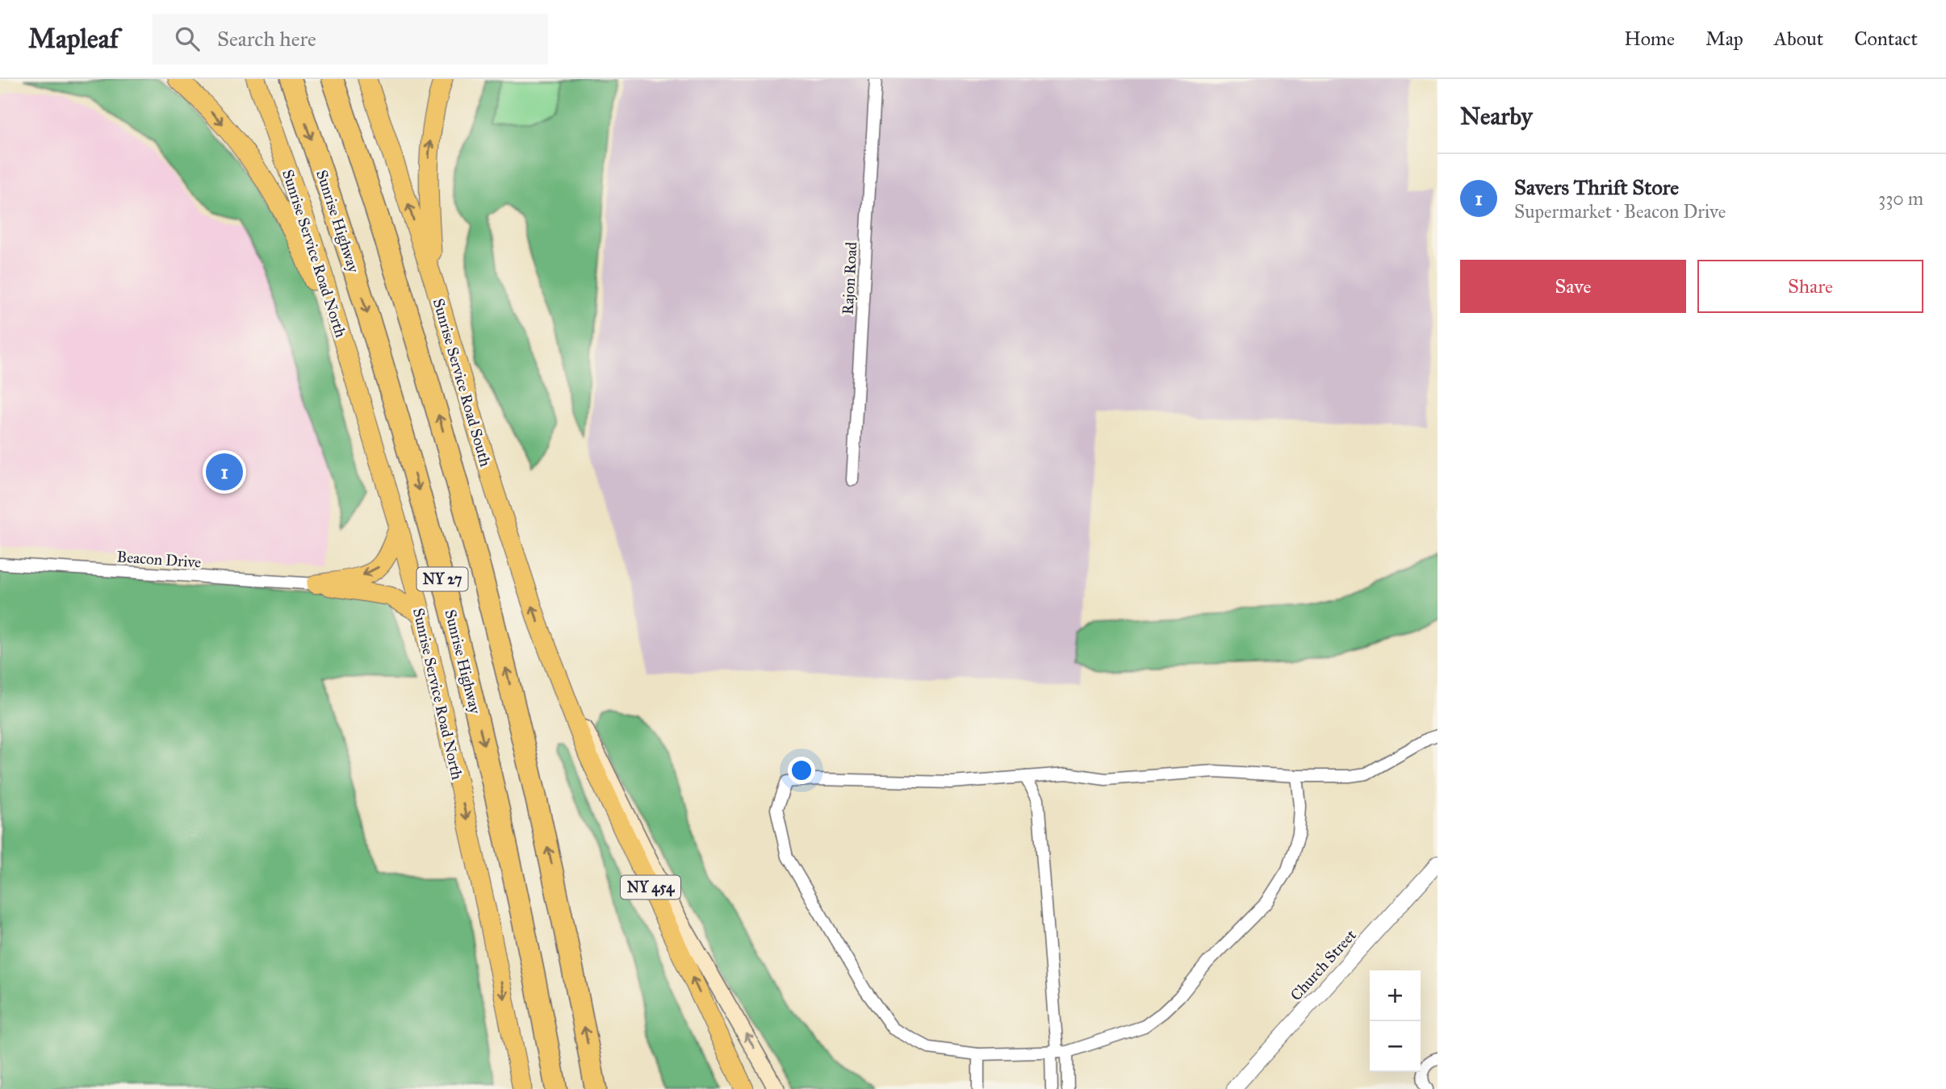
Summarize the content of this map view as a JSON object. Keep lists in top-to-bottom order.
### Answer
{
  "streets": {
    "highway": [
      "Sunrise Highway",
      "Sunrise Service Road North",
      "Sunrise Service Road South",
      "NY 27",
      "NY 454"
    ],
    "street": ["Rajon Road", "Beacon Drive", "Church Street"]
  },
  "crossings": [
    ["Sunrise Service Road South", "NY 454"]
  ],
  "page": {
    "header": "Mapleaf",
    "search": "Search here",
    "nav": [
      "Home",
      "Map",
      "About",
      "Contact"
    ],
    "heading": "Nearby",
    "list": [
      {
        "mark": "1",
        "name": "Savers Thrift Store",
        "note": "Supermarket · Beacon Drive",
        "value": "330 m"
      }
    ],
    "buttons": ["Save", "Share"],
    "pins": "1",
    "map_buttons": ["+", "−"]
  }
}
